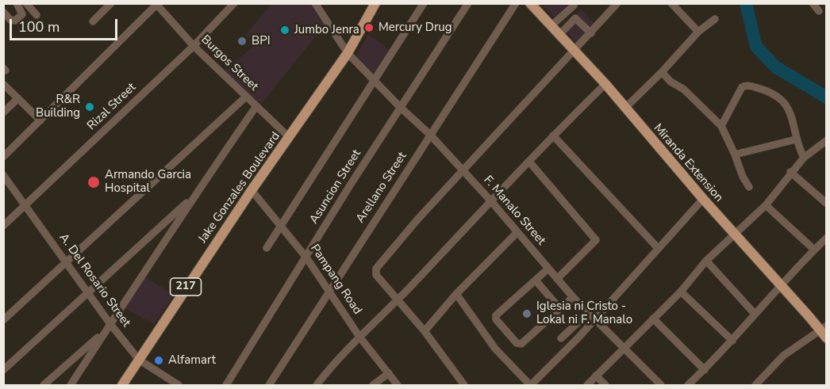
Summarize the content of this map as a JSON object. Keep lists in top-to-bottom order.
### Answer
{
  "streets": {
    "main road": ["Miranda Extension", "Jake Gonzales Boulevard", "217"],
    "street": [
      "Burgos Street",
      "Rizal Street",
      "Asuncion Street",
      "Arellano Street",
      "F. Manalo Street",
      "Pampang Road",
      "A. Del Rosario Street"
    ]
  },
  "crossings": [
    ["Burgos Street", "Rizal Street"],
    ["Burgos Street", "Jake Gonzales Boulevard"],
    ["Rizal Street", "A. Del Rosario Street"],
    ["Asuncion Street", "F. Manalo Street"],
    ["Asuncion Street", "Pampang Road"],
    ["Jake Gonzales Boulevard", "F. Manalo Street"],
    ["Jake Gonzales Boulevard", "Pampang Road"],
    ["Jake Gonzales Boulevard", "A. Del Rosario Street"],
    ["Arellano Street", "F. Manalo Street"],
    ["Arellano Street", "Pampang Road"]
  ],
  "places": [
    "Mercury Drug",
    "Jumbo Jenra",
    "BPI",
    "R&R Building",
    "Armando Garcia Hospital",
    "Iglesia ni Cristo - Lokal ni F. Manalo",
    "Alfamart"
  ],
  "scale_bar": "100 m"
}
